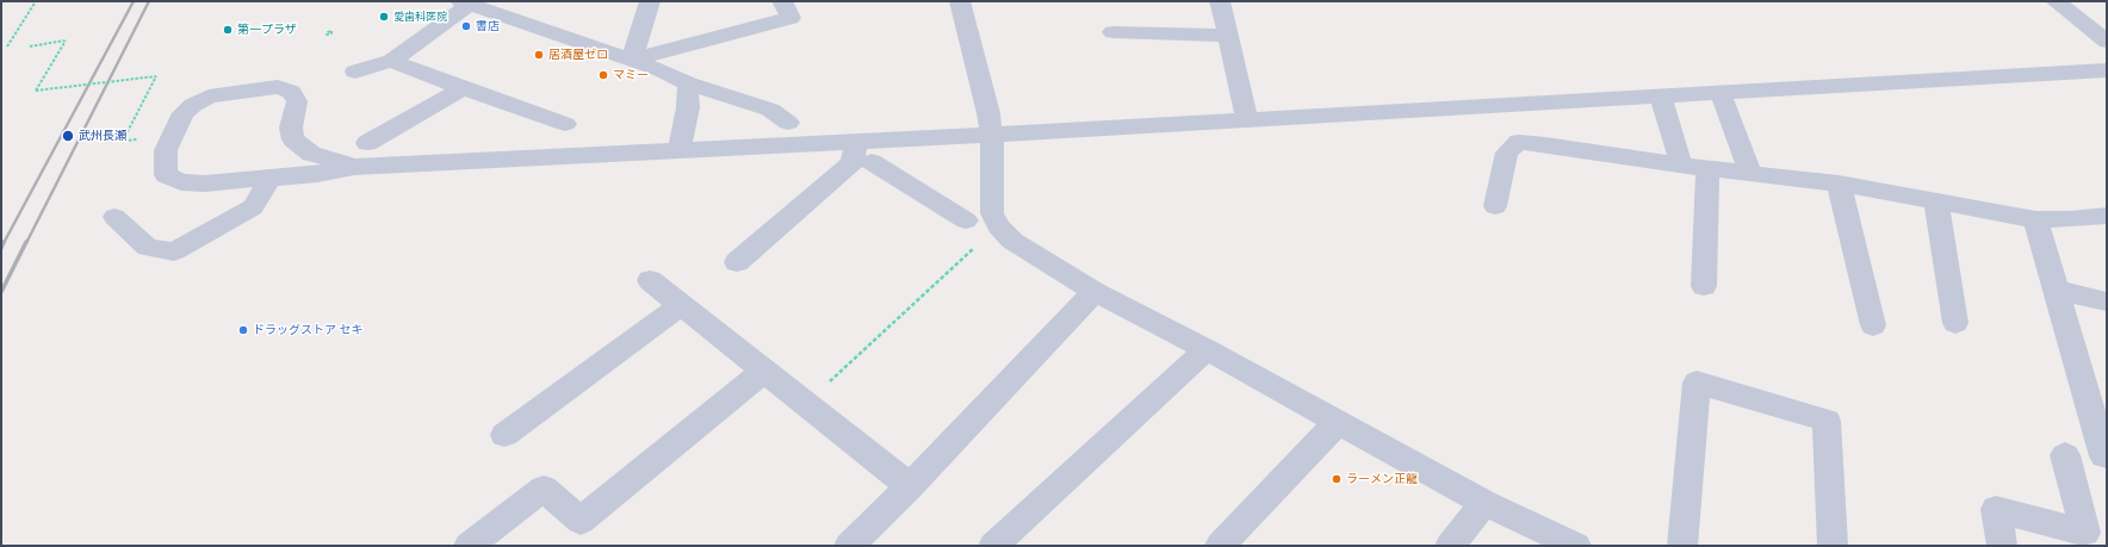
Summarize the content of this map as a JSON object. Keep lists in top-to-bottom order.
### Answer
{
  "places": [
    "愛歯科医院",
    "書店",
    "第一プラザ",
    "居酒屋ゼロ",
    "マミー",
    "武州長瀬",
    "ドラッグストア セキ",
    "ラーメン正龍"
  ]
}
